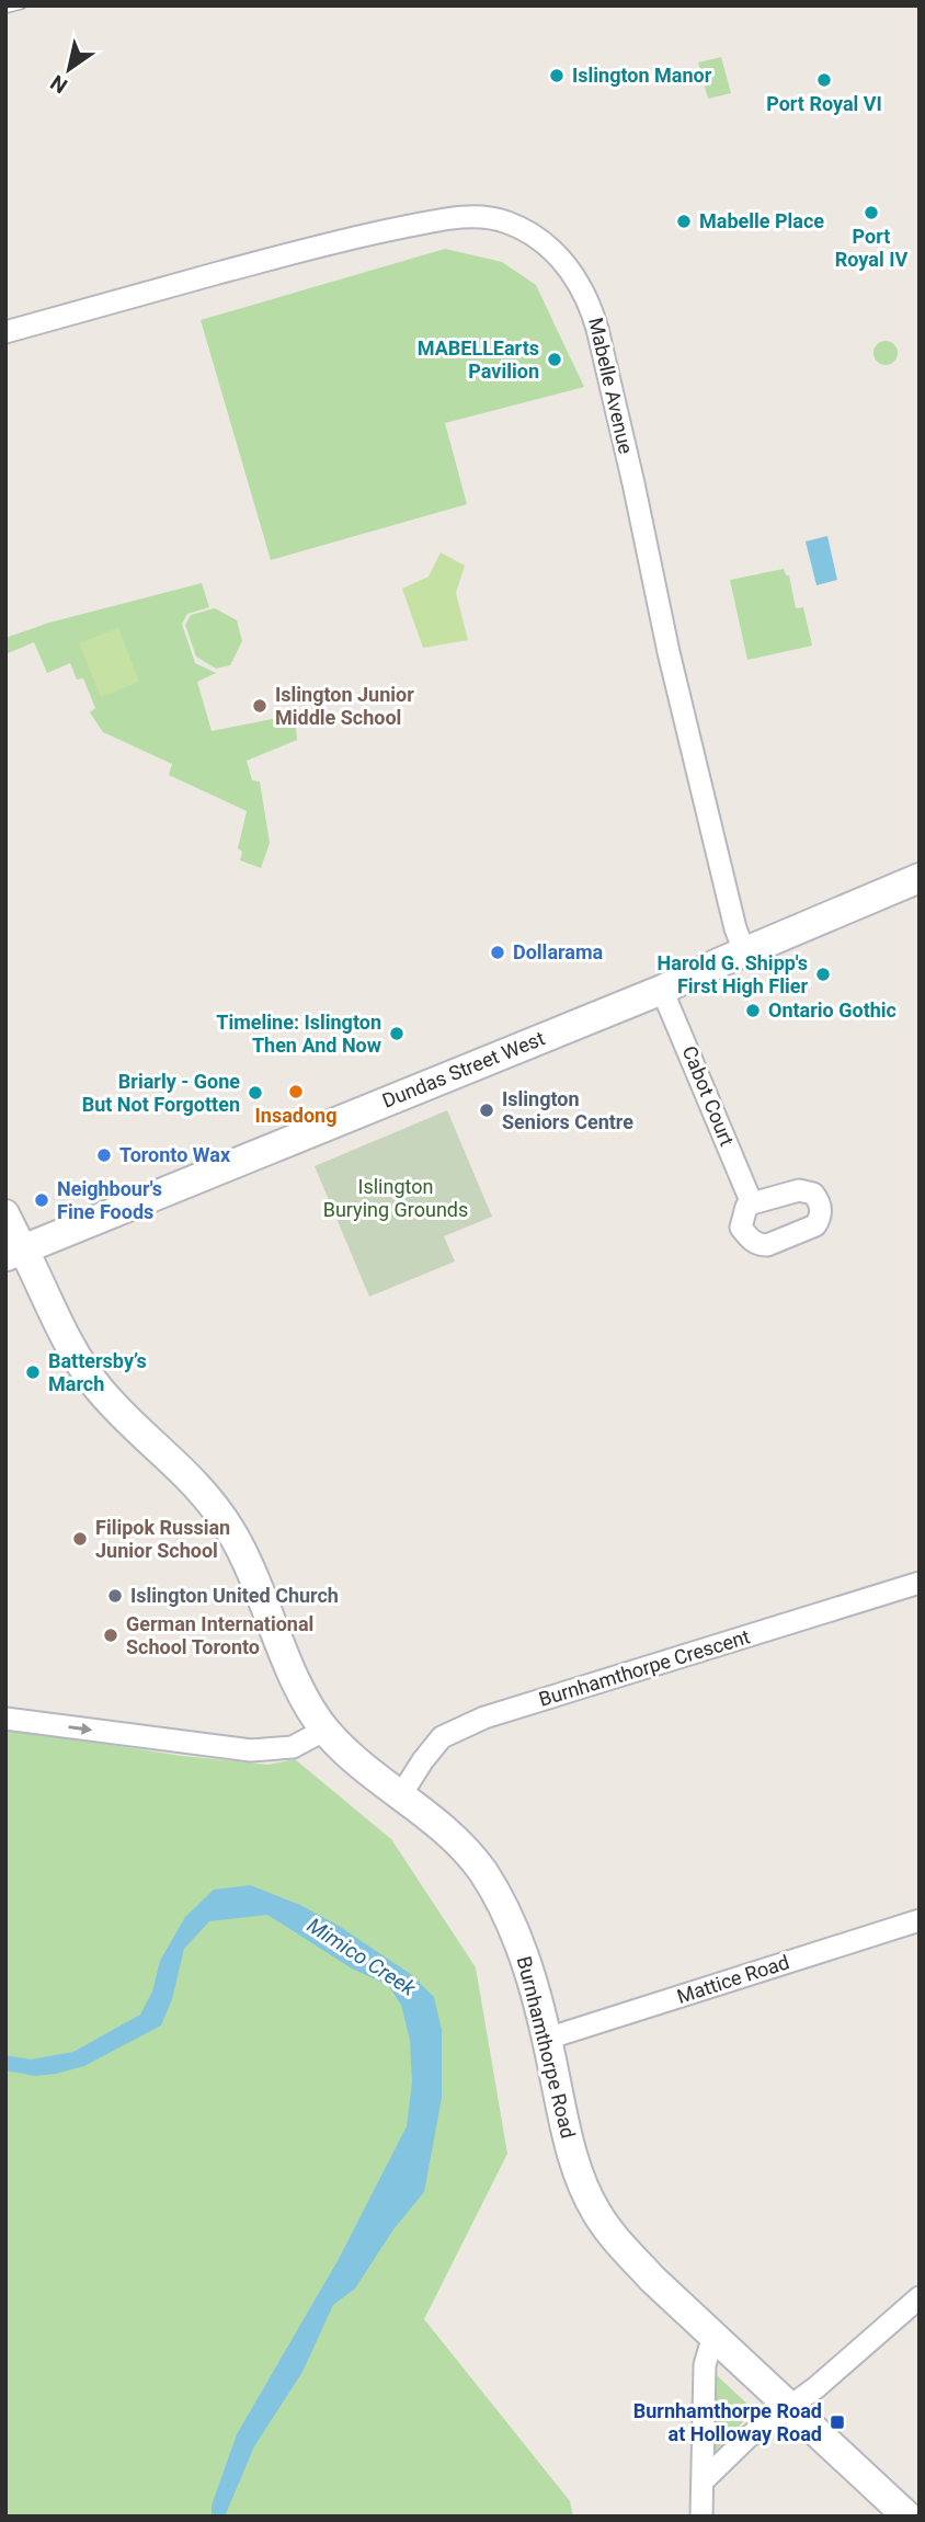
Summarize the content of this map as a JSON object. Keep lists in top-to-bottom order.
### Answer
{
  "streets": {
    "main road": ["Dundas Street West", "Burnhamthorpe Road"],
    "street": [
      "Mabelle Avenue",
      "Cabot Court",
      "Burnhamthorpe Crescent",
      "Mattice Road"
    ]
  },
  "crossings": [
    ["Mabelle Avenue", "Dundas Street West"],
    ["Dundas Street West", "Cabot Court"],
    ["Dundas Street West", "Burnhamthorpe Road"],
    ["Burnhamthorpe Crescent", "Burnhamthorpe Road"],
    ["Mattice Road", "Burnhamthorpe Road"]
  ],
  "water": ["Mimico Creek"],
  "parks": ["Islington Burying Grounds"],
  "places": {
    "other": [
      "Islington Manor",
      "Port Royal VI",
      "Port Royal IV",
      "Mabelle Place",
      "MABELLEarts Pavilion",
      "Islington Junior Middle School",
      "Dollarama",
      "Harold G. Shipp's First High Flier",
      "Ontario Gothic",
      "Timeline: Islington Then And Now",
      "Insadong",
      "Briarly - Gone But Not Forgotten",
      "Islington Seniors Centre",
      "Toronto Wax",
      "Neighbour's Fine Foods",
      "Battersby’s March",
      "Filipok Russian Junior School",
      "Islington United Church",
      "German International School Toronto"
    ],
    "transit": ["Burnhamthorpe Road at Holloway Road"]
  },
  "north": "bottom left"
}
